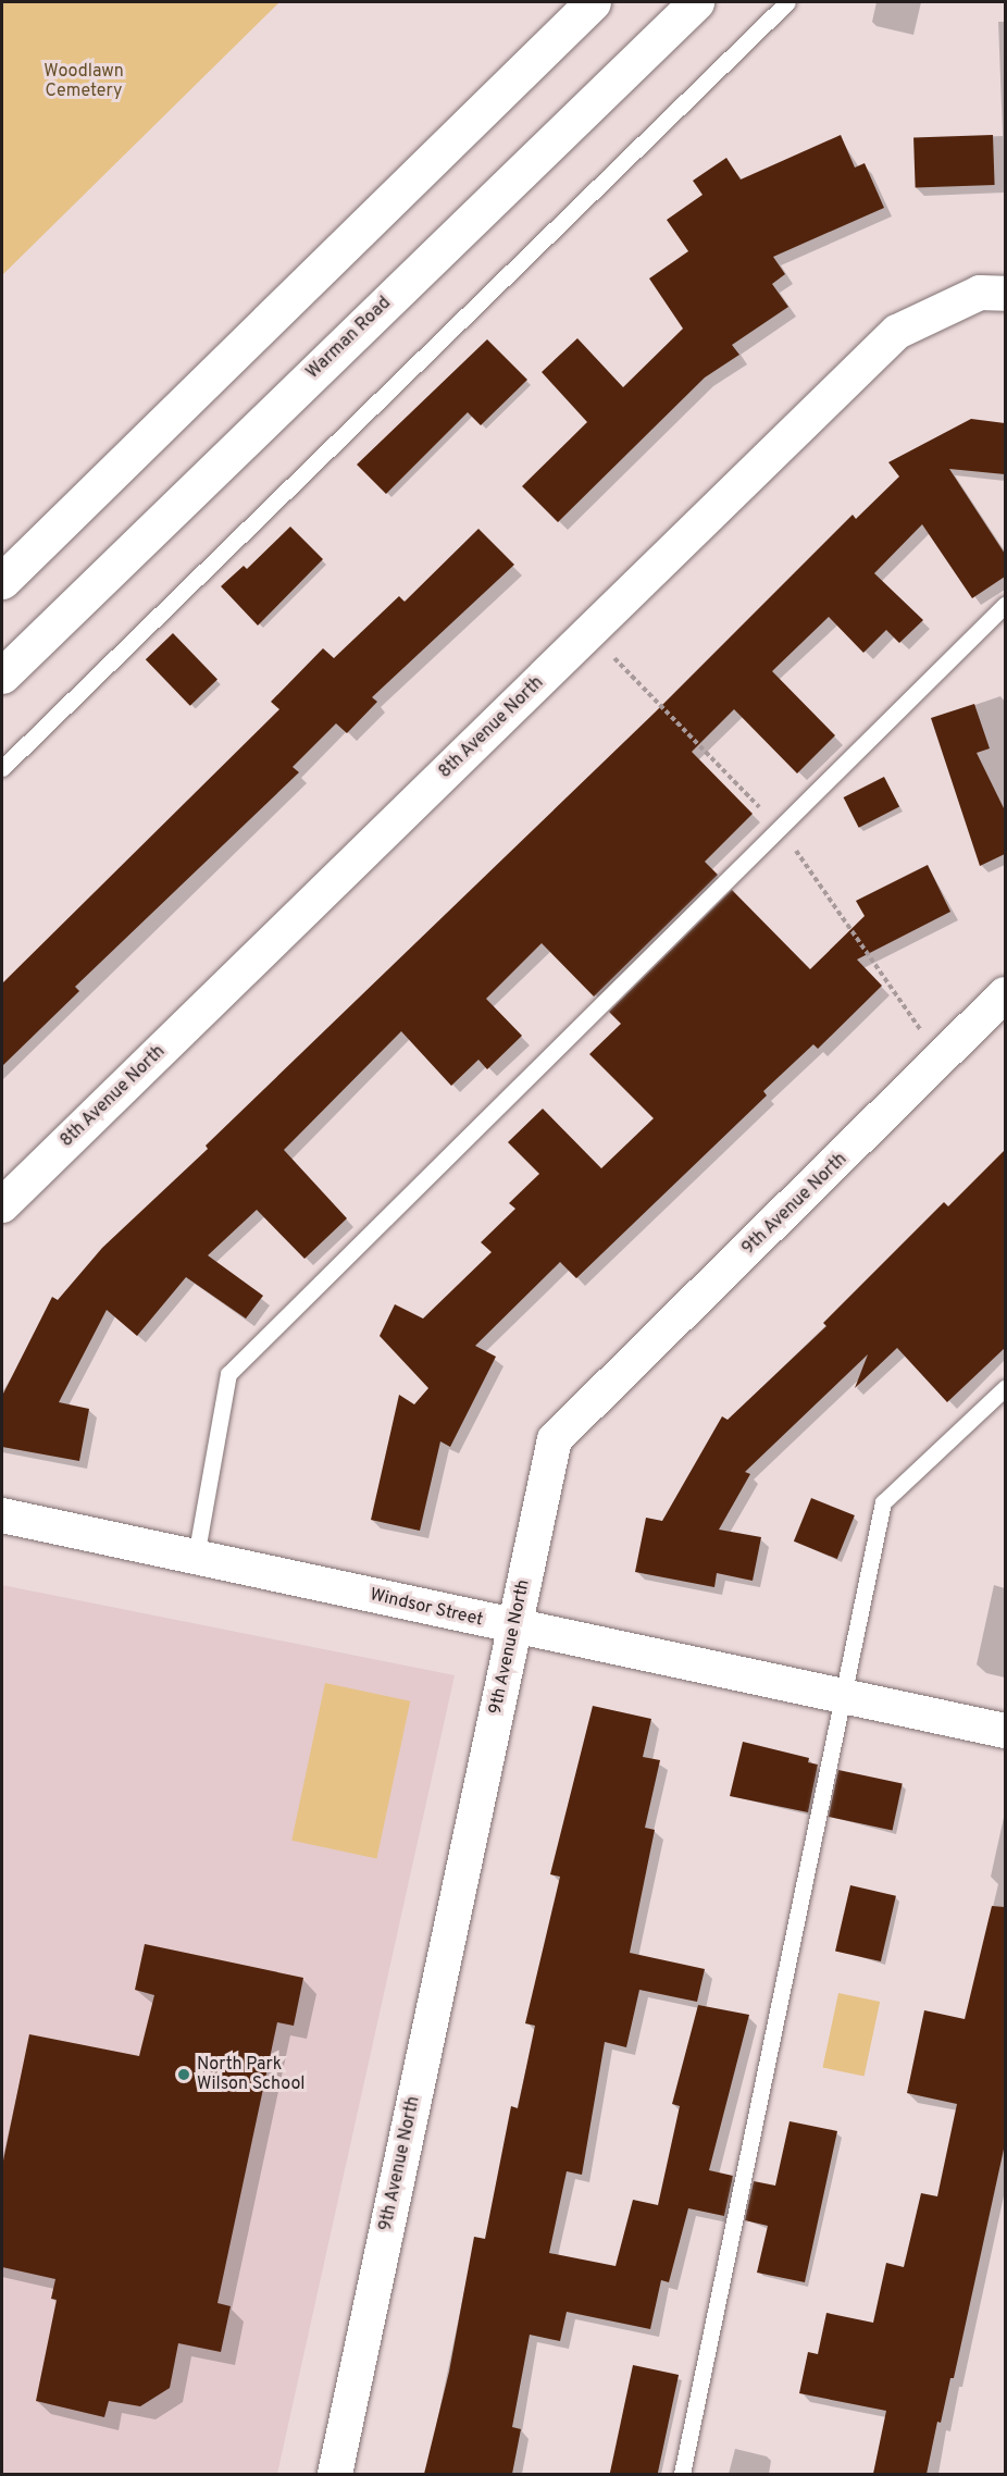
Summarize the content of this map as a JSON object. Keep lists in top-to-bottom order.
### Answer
{
  "streets": {
    "main road": ["Warman Road"],
    "street": ["8th Avenue North", "9th Avenue North", "Windsor Street"]
  },
  "crossings": [
    ["9th Avenue North", "Windsor Street"]
  ],
  "parks": ["Woodlawn Cemetery"],
  "places": ["North Park Wilson School"]
}
